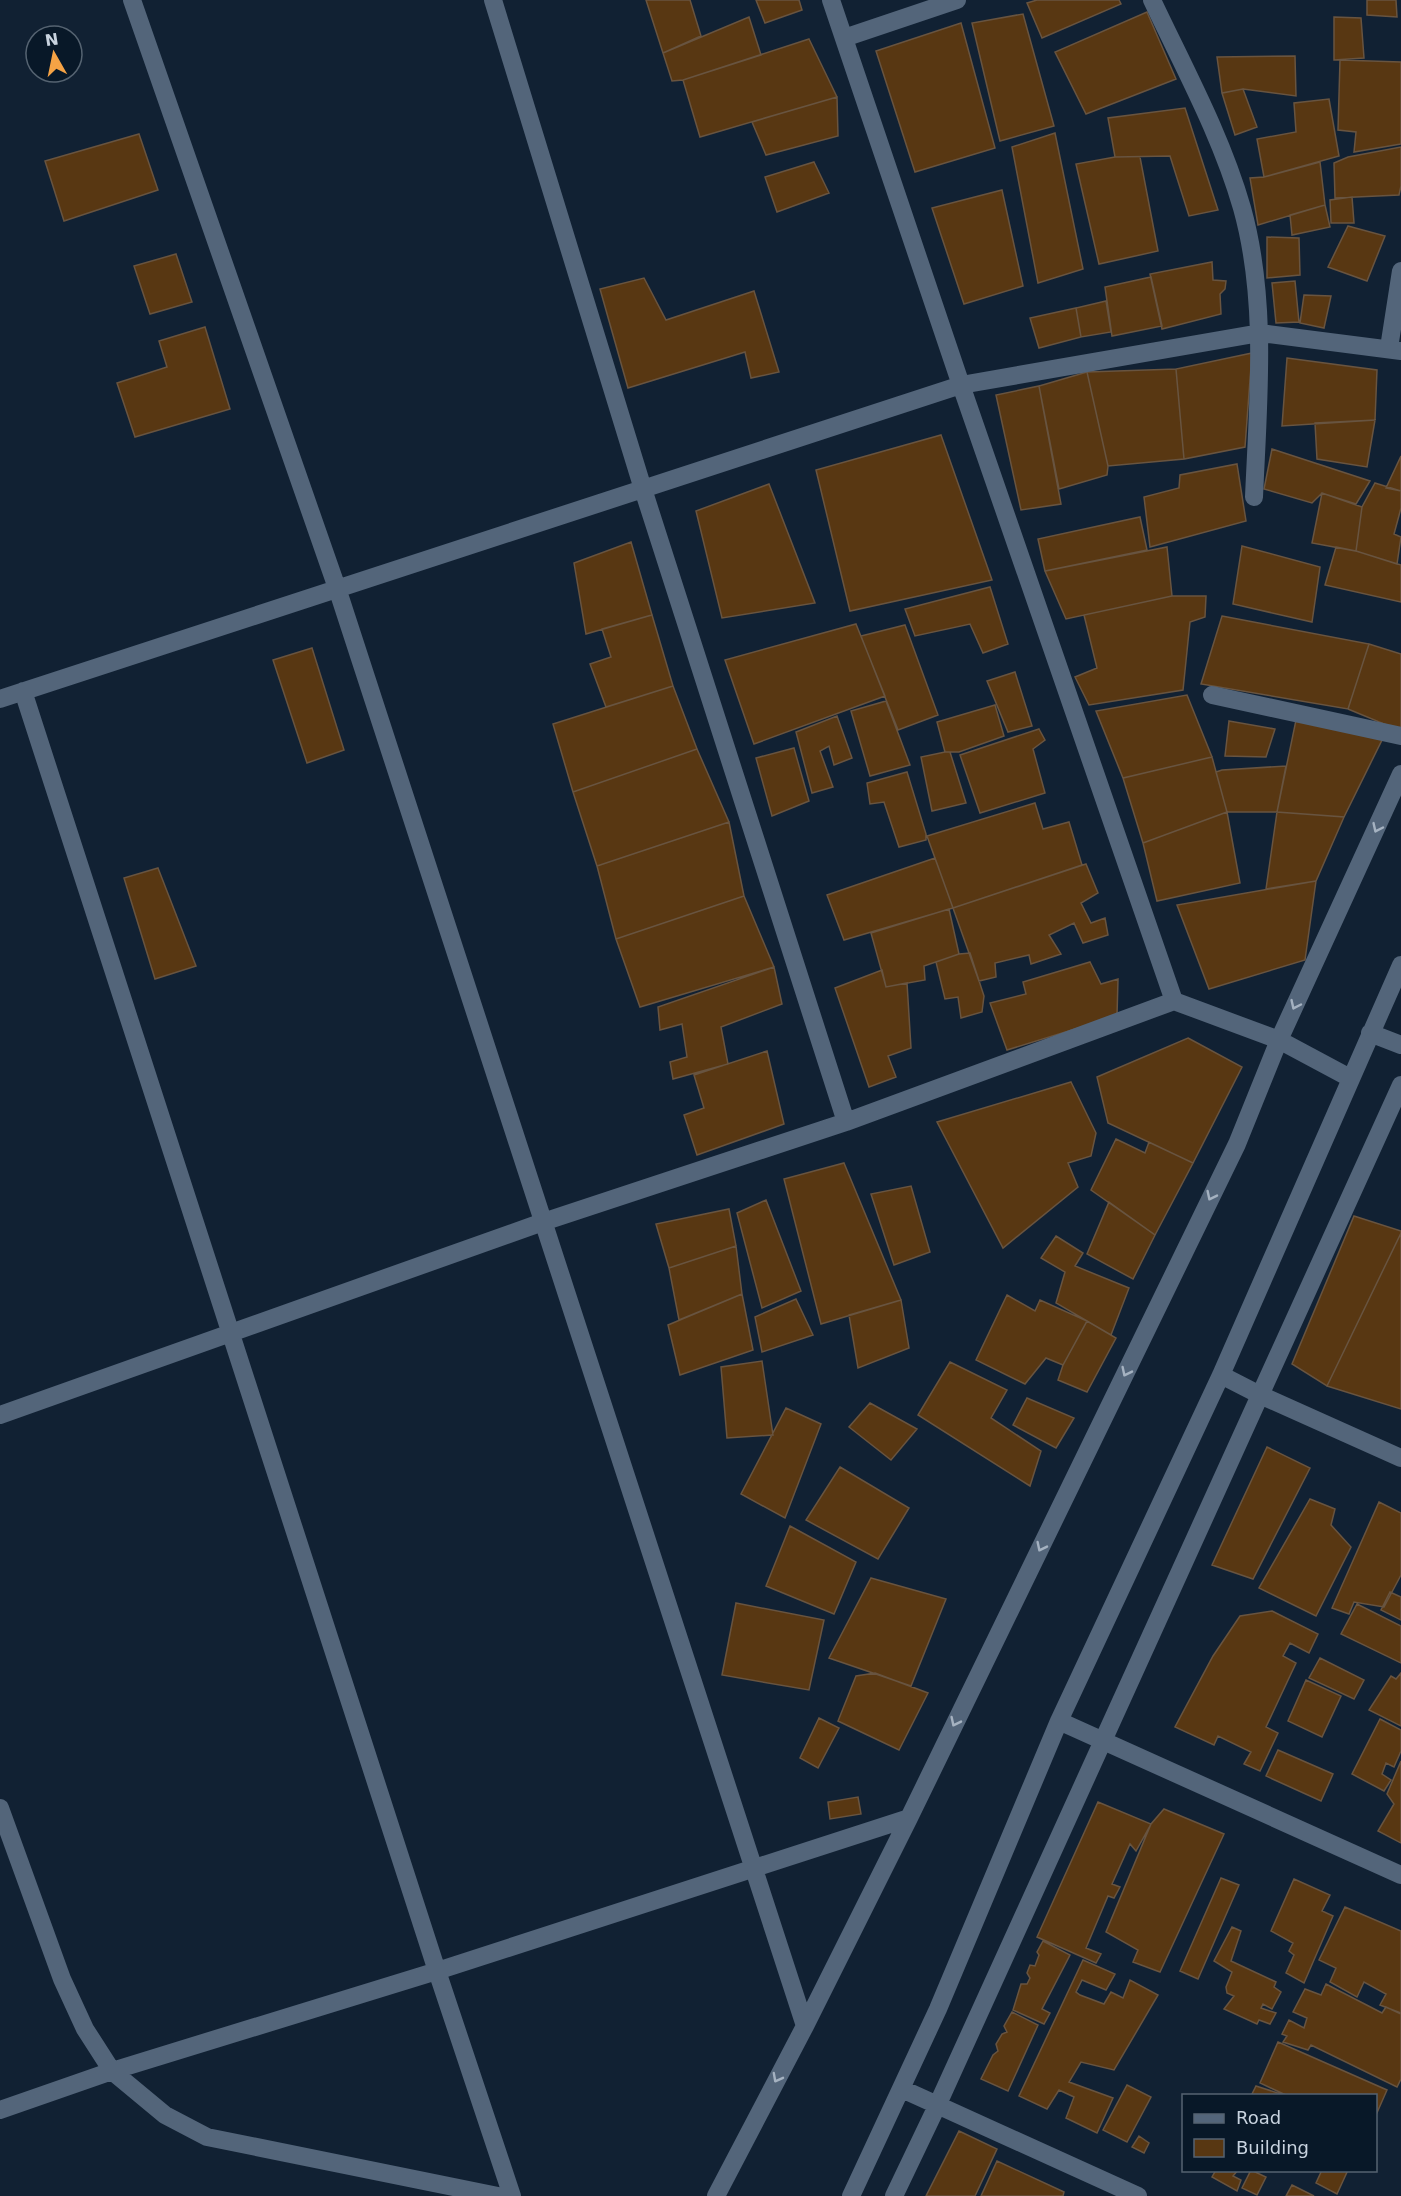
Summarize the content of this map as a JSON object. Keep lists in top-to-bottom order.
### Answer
{
  "legend": ["Road", "Building"],
  "north": "top"
}
